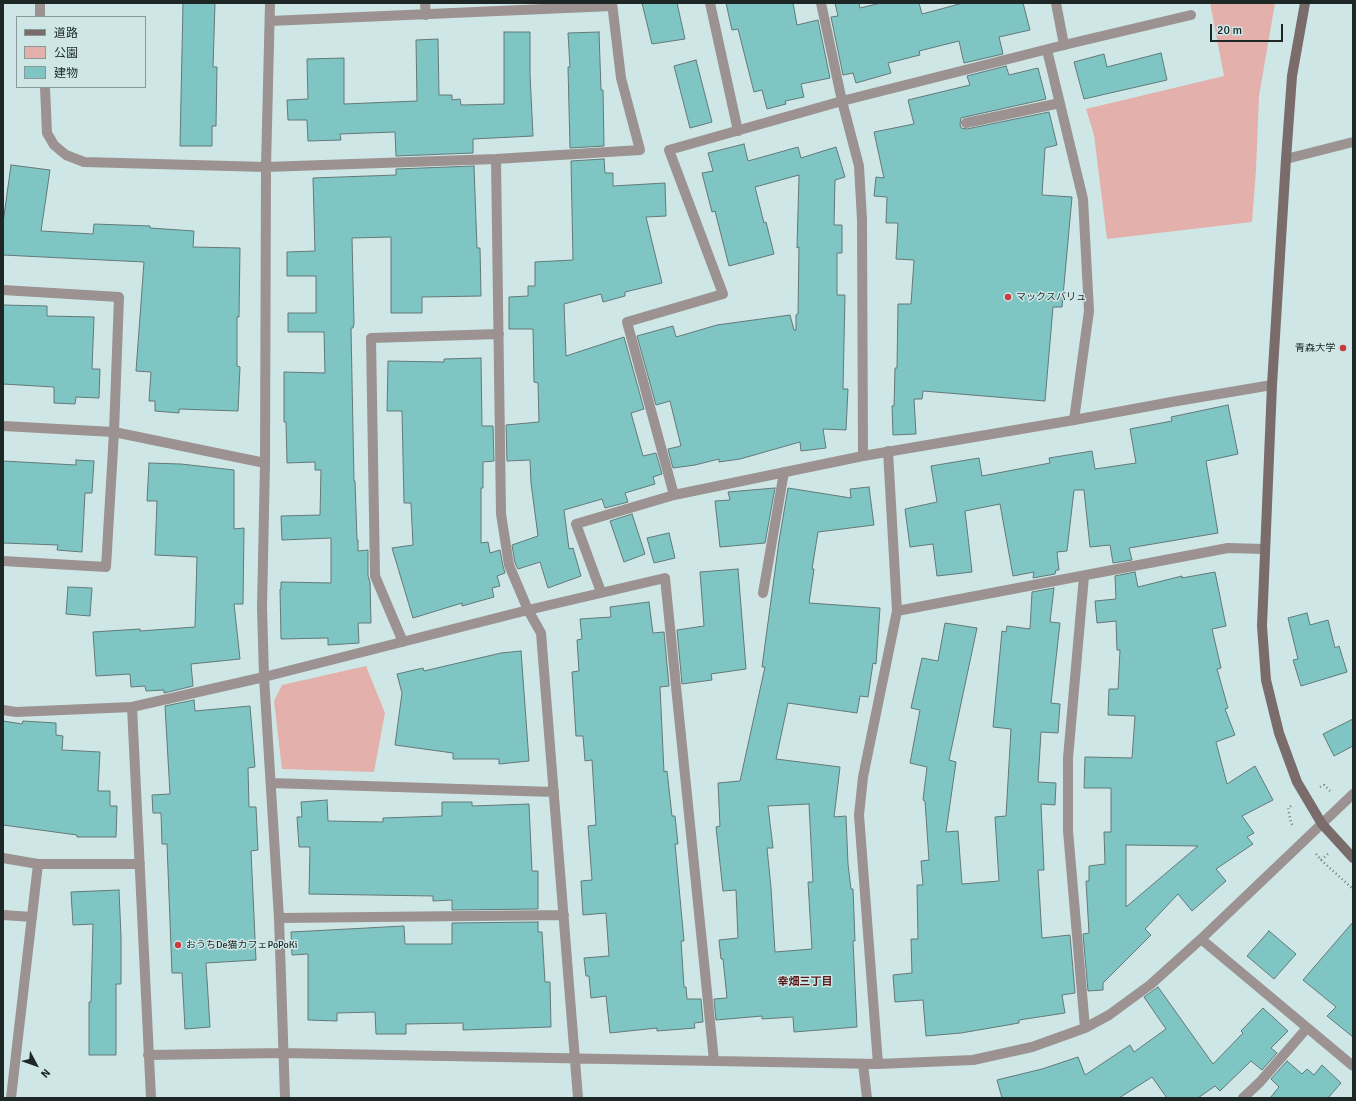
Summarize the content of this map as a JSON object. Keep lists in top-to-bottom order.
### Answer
{
  "districts": ["幸畑三丁目"],
  "places": ["マックスバリュ", "青森大学", "おうちDe猫カフェPoPoKi"],
  "legend": ["道路", "公園", "建物"],
  "scale_bar": "20 m",
  "north": "bottom right"
}
